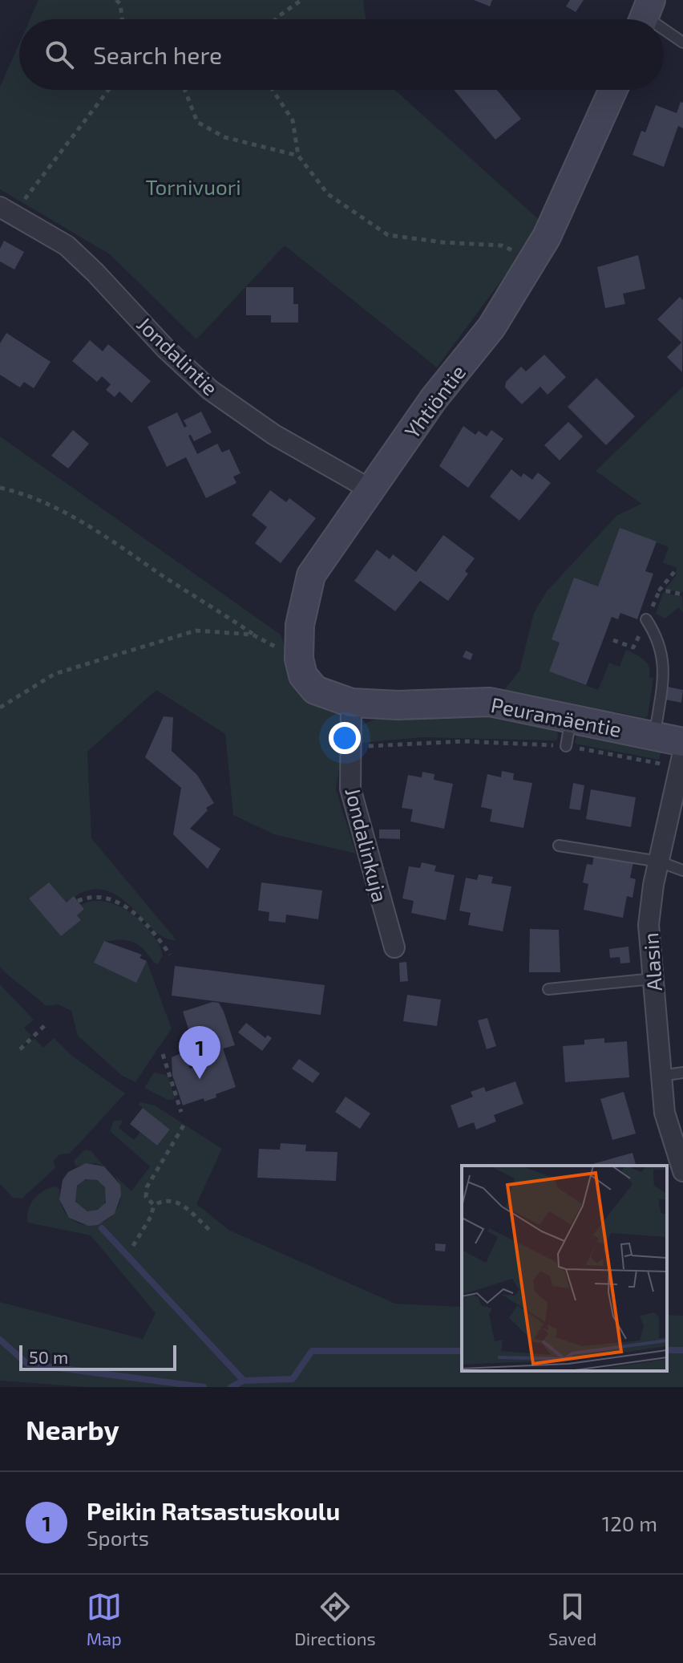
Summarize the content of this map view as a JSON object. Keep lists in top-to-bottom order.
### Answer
{
  "streets": {
    "street": [
      "Jondalintie",
      "Yhtiöntie",
      "Peuramäentie",
      "Jondalinkuja",
      "Alasin"
    ]
  },
  "crossings": [
    ["Jondalintie", "Yhtiöntie"],
    ["Yhtiöntie", "Peuramäentie"],
    ["Yhtiöntie", "Jondalinkuja"],
    ["Peuramäentie", "Jondalinkuja"],
    ["Peuramäentie", "Alasin"]
  ],
  "parks": ["Tornivuori"],
  "scale_bar": "50 m",
  "page": {
    "search": "Search here",
    "pins": "1",
    "scale": "50 m",
    "heading": "Nearby",
    "list": [
      {
        "mark": "1",
        "name": "Peikin Ratsastuskoulu",
        "note": "Sports",
        "value": "120 m"
      }
    ],
    "nav": ["Map", "Directions", "Saved"]
  }
}
